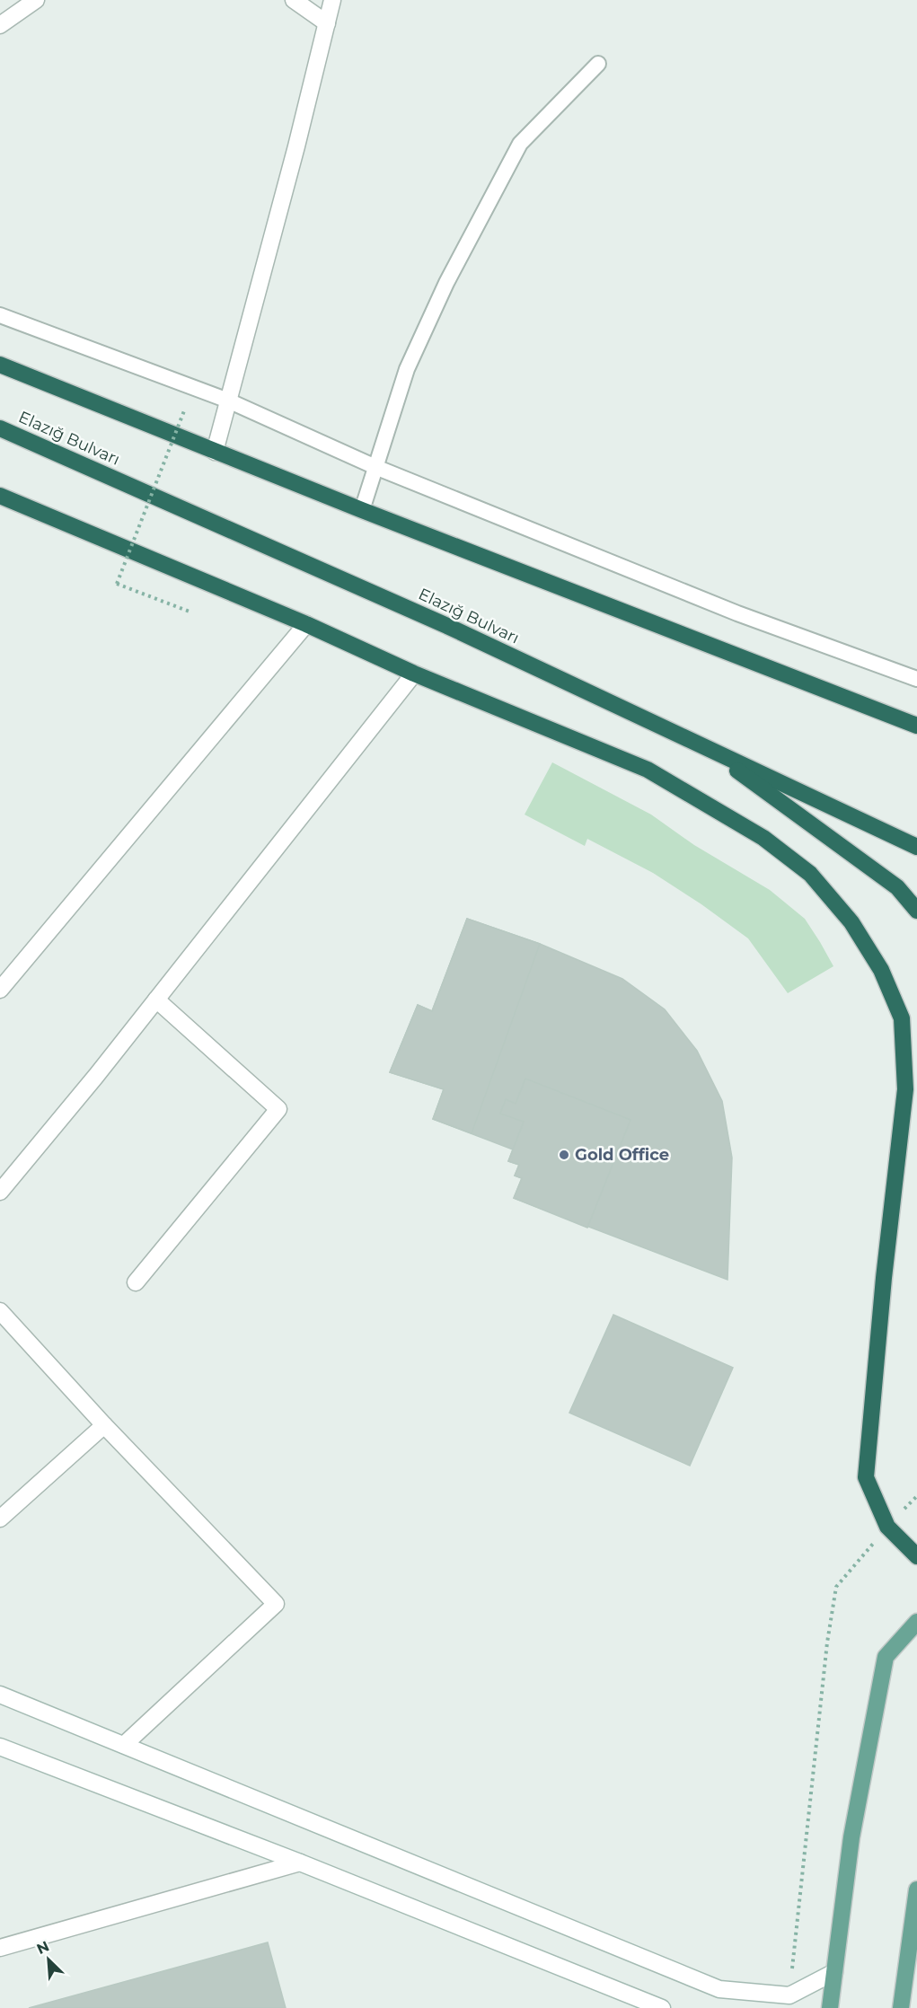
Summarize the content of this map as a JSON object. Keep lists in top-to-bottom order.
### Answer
{
  "streets": {
    "highway": ["Elazığ Bulvarı"]
  },
  "places": ["Gold Office"],
  "north": "top left"
}
